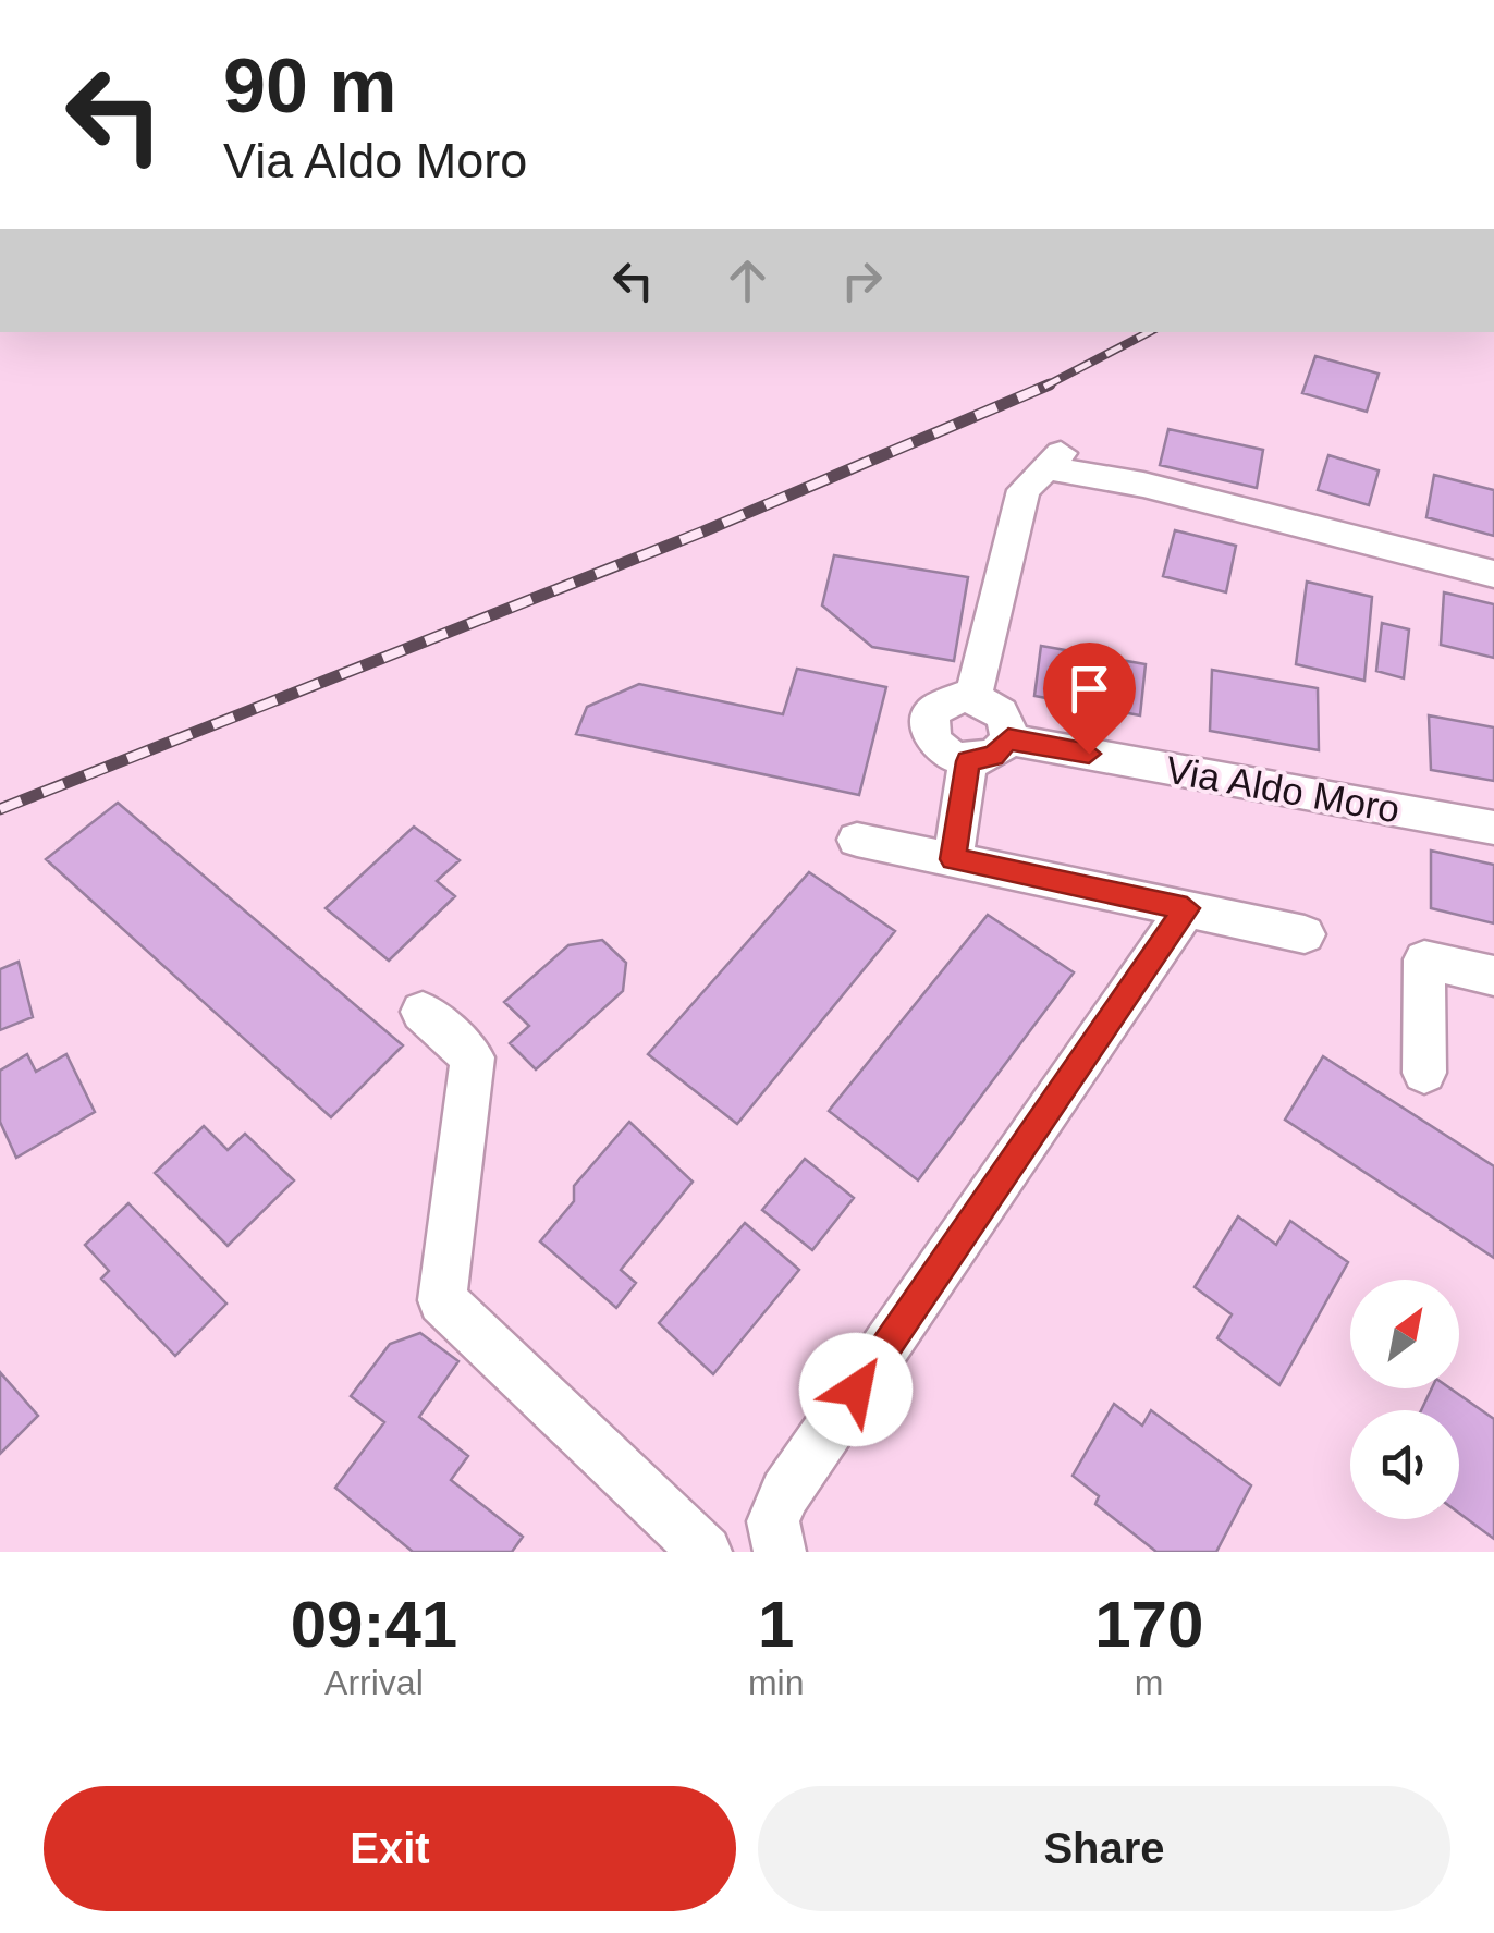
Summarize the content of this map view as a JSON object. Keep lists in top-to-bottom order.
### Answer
{
  "streets": {
    "street": ["Via Aldo Moro"]
  },
  "north": "top right",
  "page": {
    "turn": ["90 m", "Via Aldo Moro"],
    "eta": [
      "09:41",
      "Arrival",
      "1",
      "min",
      "170",
      "m"
    ],
    "buttons": ["Exit", "Share"]
  }
}
